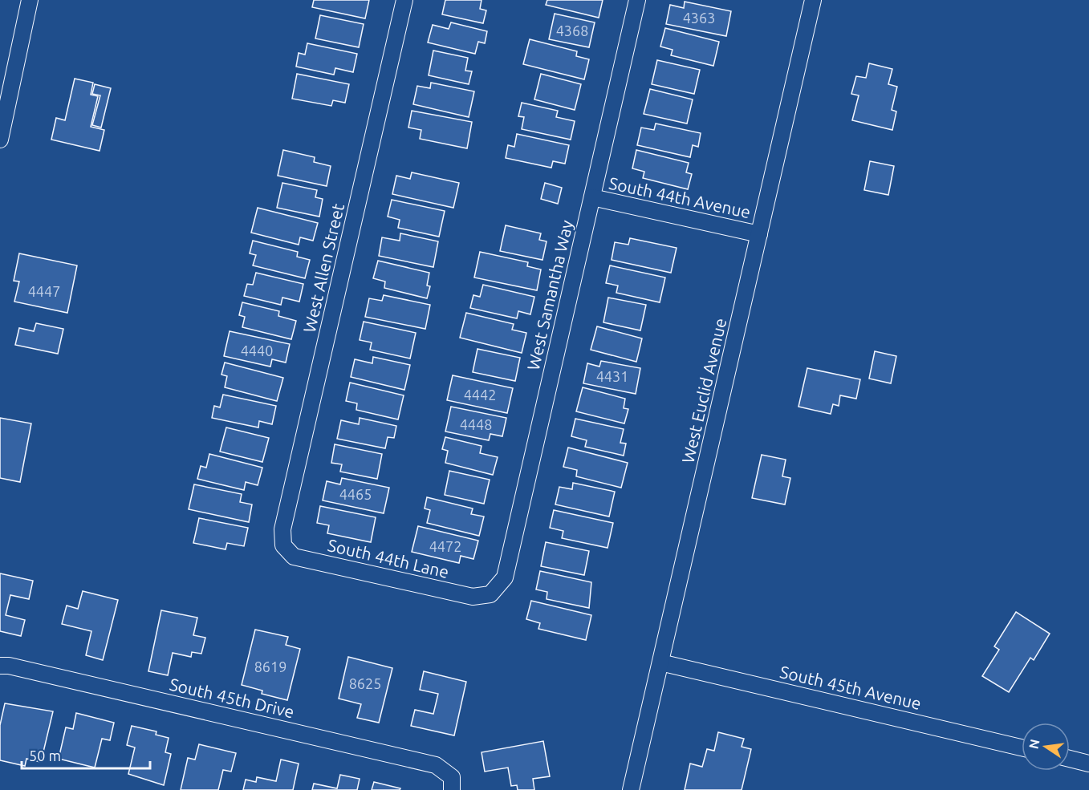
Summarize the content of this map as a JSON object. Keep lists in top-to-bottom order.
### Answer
{
  "streets": {
    "street": [
      "South 44th Avenue",
      "West Allen Street",
      "West Samantha Way",
      "West Euclid Avenue",
      "South 44th Lane",
      "South 45th Avenue",
      "South 45th Drive"
    ]
  },
  "crossings": [
    ["South 44th Avenue", "West Samantha Way"],
    ["South 44th Avenue", "West Euclid Avenue"],
    ["West Allen Street", "South 44th Lane"],
    ["West Samantha Way", "South 44th Lane"],
    ["West Euclid Avenue", "South 45th Avenue"]
  ],
  "house_numbers": [
    "4363",
    "4368",
    "4447",
    "4440",
    "4431",
    "4442",
    "4448",
    "4465",
    "4472",
    "8619",
    "8625"
  ],
  "scale_bar": "50 m",
  "north": "left"
}
